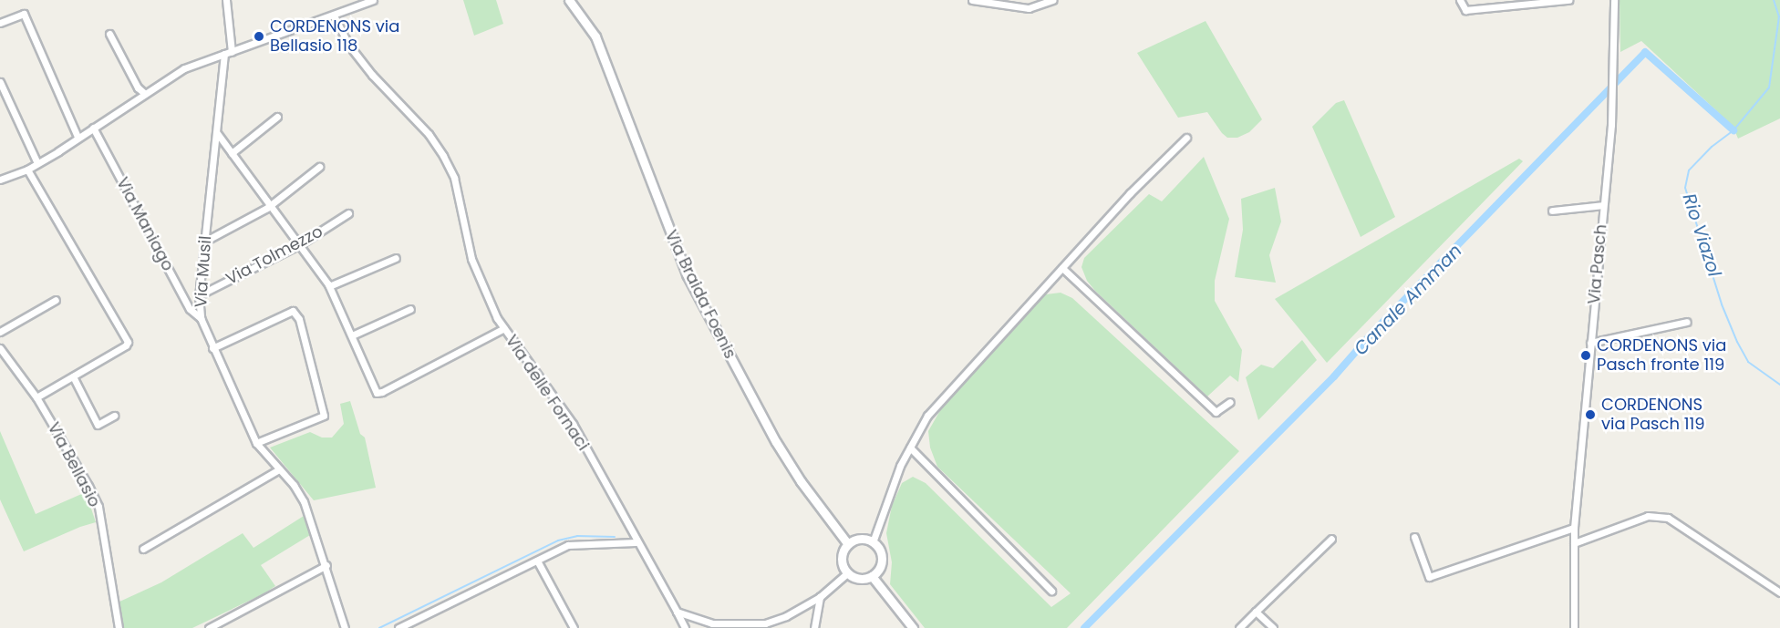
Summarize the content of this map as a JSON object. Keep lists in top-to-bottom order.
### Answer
{
  "streets": {
    "street": [
      "Via Maniago",
      "Via Tolmezzo",
      "Via Pasch",
      "Via Musil",
      "Via Braida Foenis",
      "Via delle Fornaci",
      "Via Bellasio"
    ]
  },
  "crossings": [
    ["Via Maniago", "Via Musil"],
    ["Via Tolmezzo", "Via Musil"]
  ],
  "water": ["Rio Viazol", "Canale Amman"],
  "places": ["CORDENONS via Bellasio 118", "CORDENONS via Pasch fronte 119", "CORDENONS via Pasch 119"]
}
